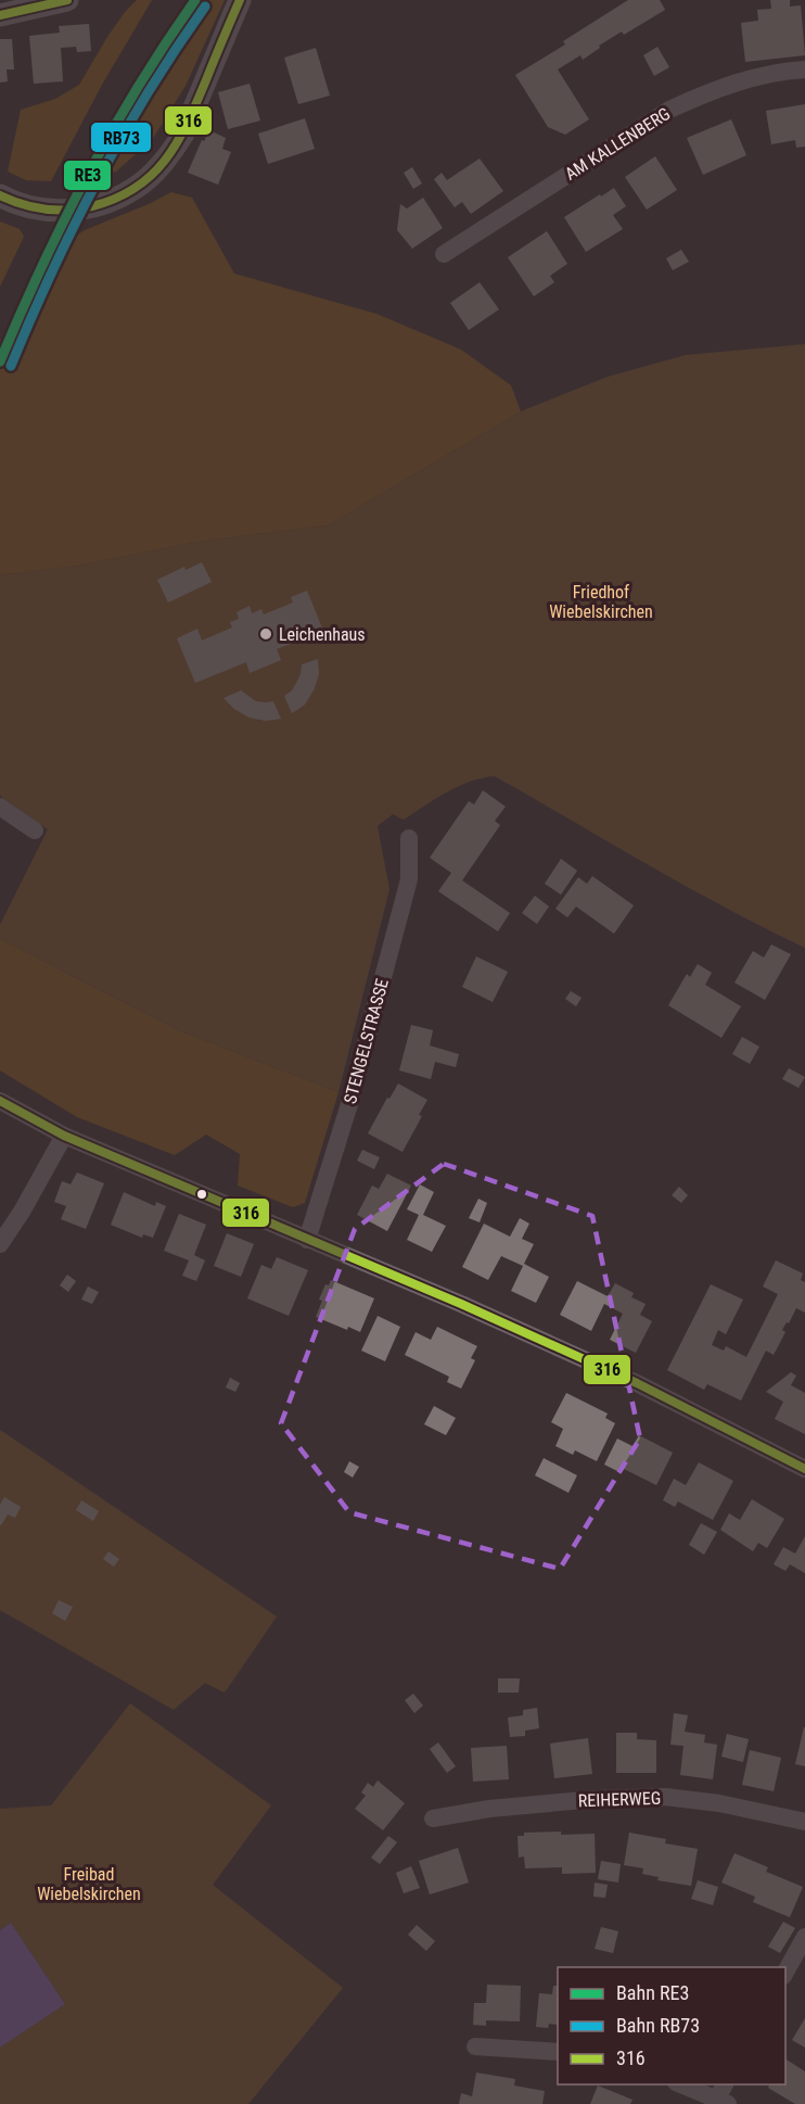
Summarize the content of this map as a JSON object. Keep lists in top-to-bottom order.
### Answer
{
  "streets": {
    "street": ["AM KALLENBERG", "STENGELSTRASSE", "REIHERWEG"]
  },
  "parks": ["Friedhof Wiebelskirchen", "Freibad Wiebelskirchen"],
  "places": ["Leichenhaus"],
  "lines": ["rail line RE3", "transit line 316", "rail line RB73"],
  "legend": ["Bahn RE3", "Bahn RB73", "316"]
}
